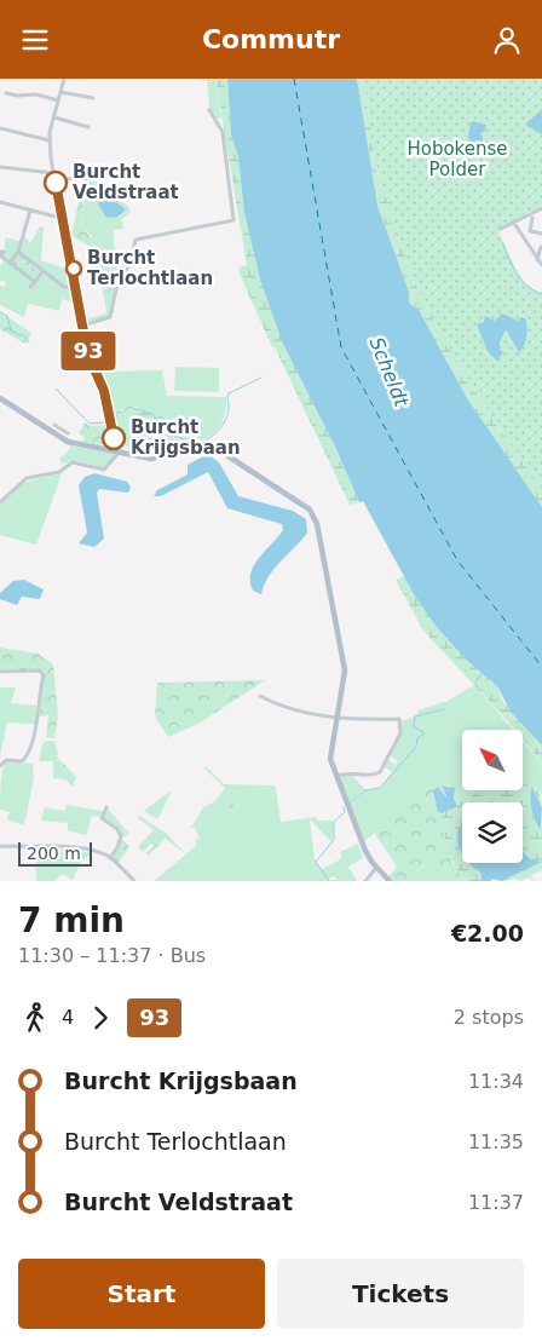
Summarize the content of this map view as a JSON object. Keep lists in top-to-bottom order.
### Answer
{
  "water": ["Scheldt"],
  "parks": ["Hobokense Polder"],
  "places": ["Burcht Veldstraat", "Burcht Terlochtlaan", "Burcht Krijgsbaan"],
  "lines": ["bus line 93"],
  "scale_bar": "200 m",
  "north": "top left",
  "page": {
    "header": "Commutr",
    "on_map": "93",
    "scale": "200 m",
    "heading": ["7 min", "11:30 – 11:37 · Bus", "€2.00"],
    "legs": ["4", "93", "2 stops"],
    "list": [
      {
        "name": "Burcht Krijgsbaan",
        "value": "11:34"
      },
      {
        "name": "Burcht Terlochtlaan",
        "value": "11:35"
      },
      {
        "name": "Burcht Veldstraat",
        "value": "11:37"
      }
    ],
    "buttons": ["Start", "Tickets"]
  }
}
